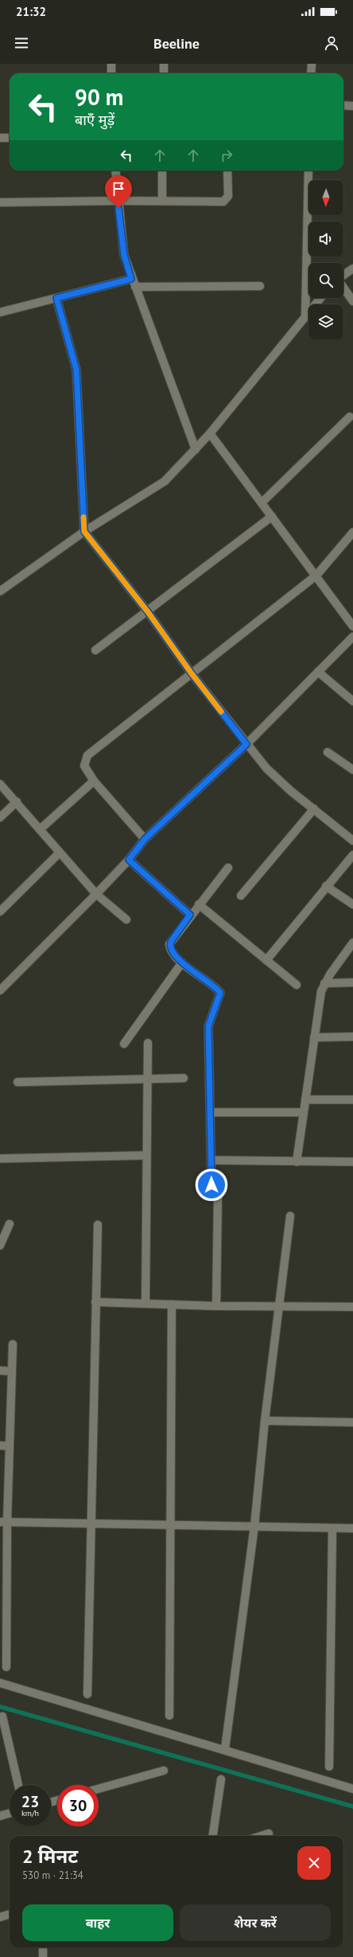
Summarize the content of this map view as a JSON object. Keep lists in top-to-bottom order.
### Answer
{
  "north": "bottom",
  "page": {
    "status": "21:32",
    "header": "Beeline",
    "turn": ["90 m", "बाएँ मुड़ें"],
    "speed": "23 km/h",
    "limit": "30",
    "heading": ["2 मिनट", "530 m · 21:34"],
    "buttons": ["बाहर", "शेयर करें"]
  }
}
